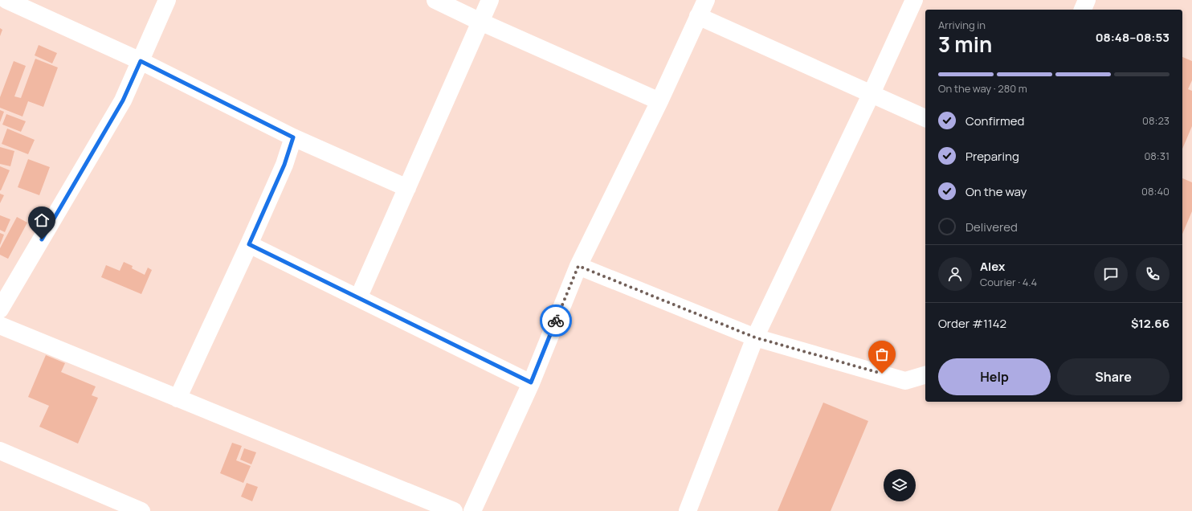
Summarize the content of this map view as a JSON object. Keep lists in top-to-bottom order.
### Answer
{
  "page": {
    "heading": ["3 min", "Arriving in", "08:48–08:53"],
    "panel": [
      "Alex",
      "Courier · 4.4",
      "Order #1142",
      "$12.66"
    ],
    "bar": "On the way · 280 m",
    "list": [
      ["Confirmed", "08:23"],
      ["Preparing", "08:31"],
      ["On the way", "08:40"],
      "Delivered"
    ],
    "buttons": ["Help", "Share"]
  }
}
